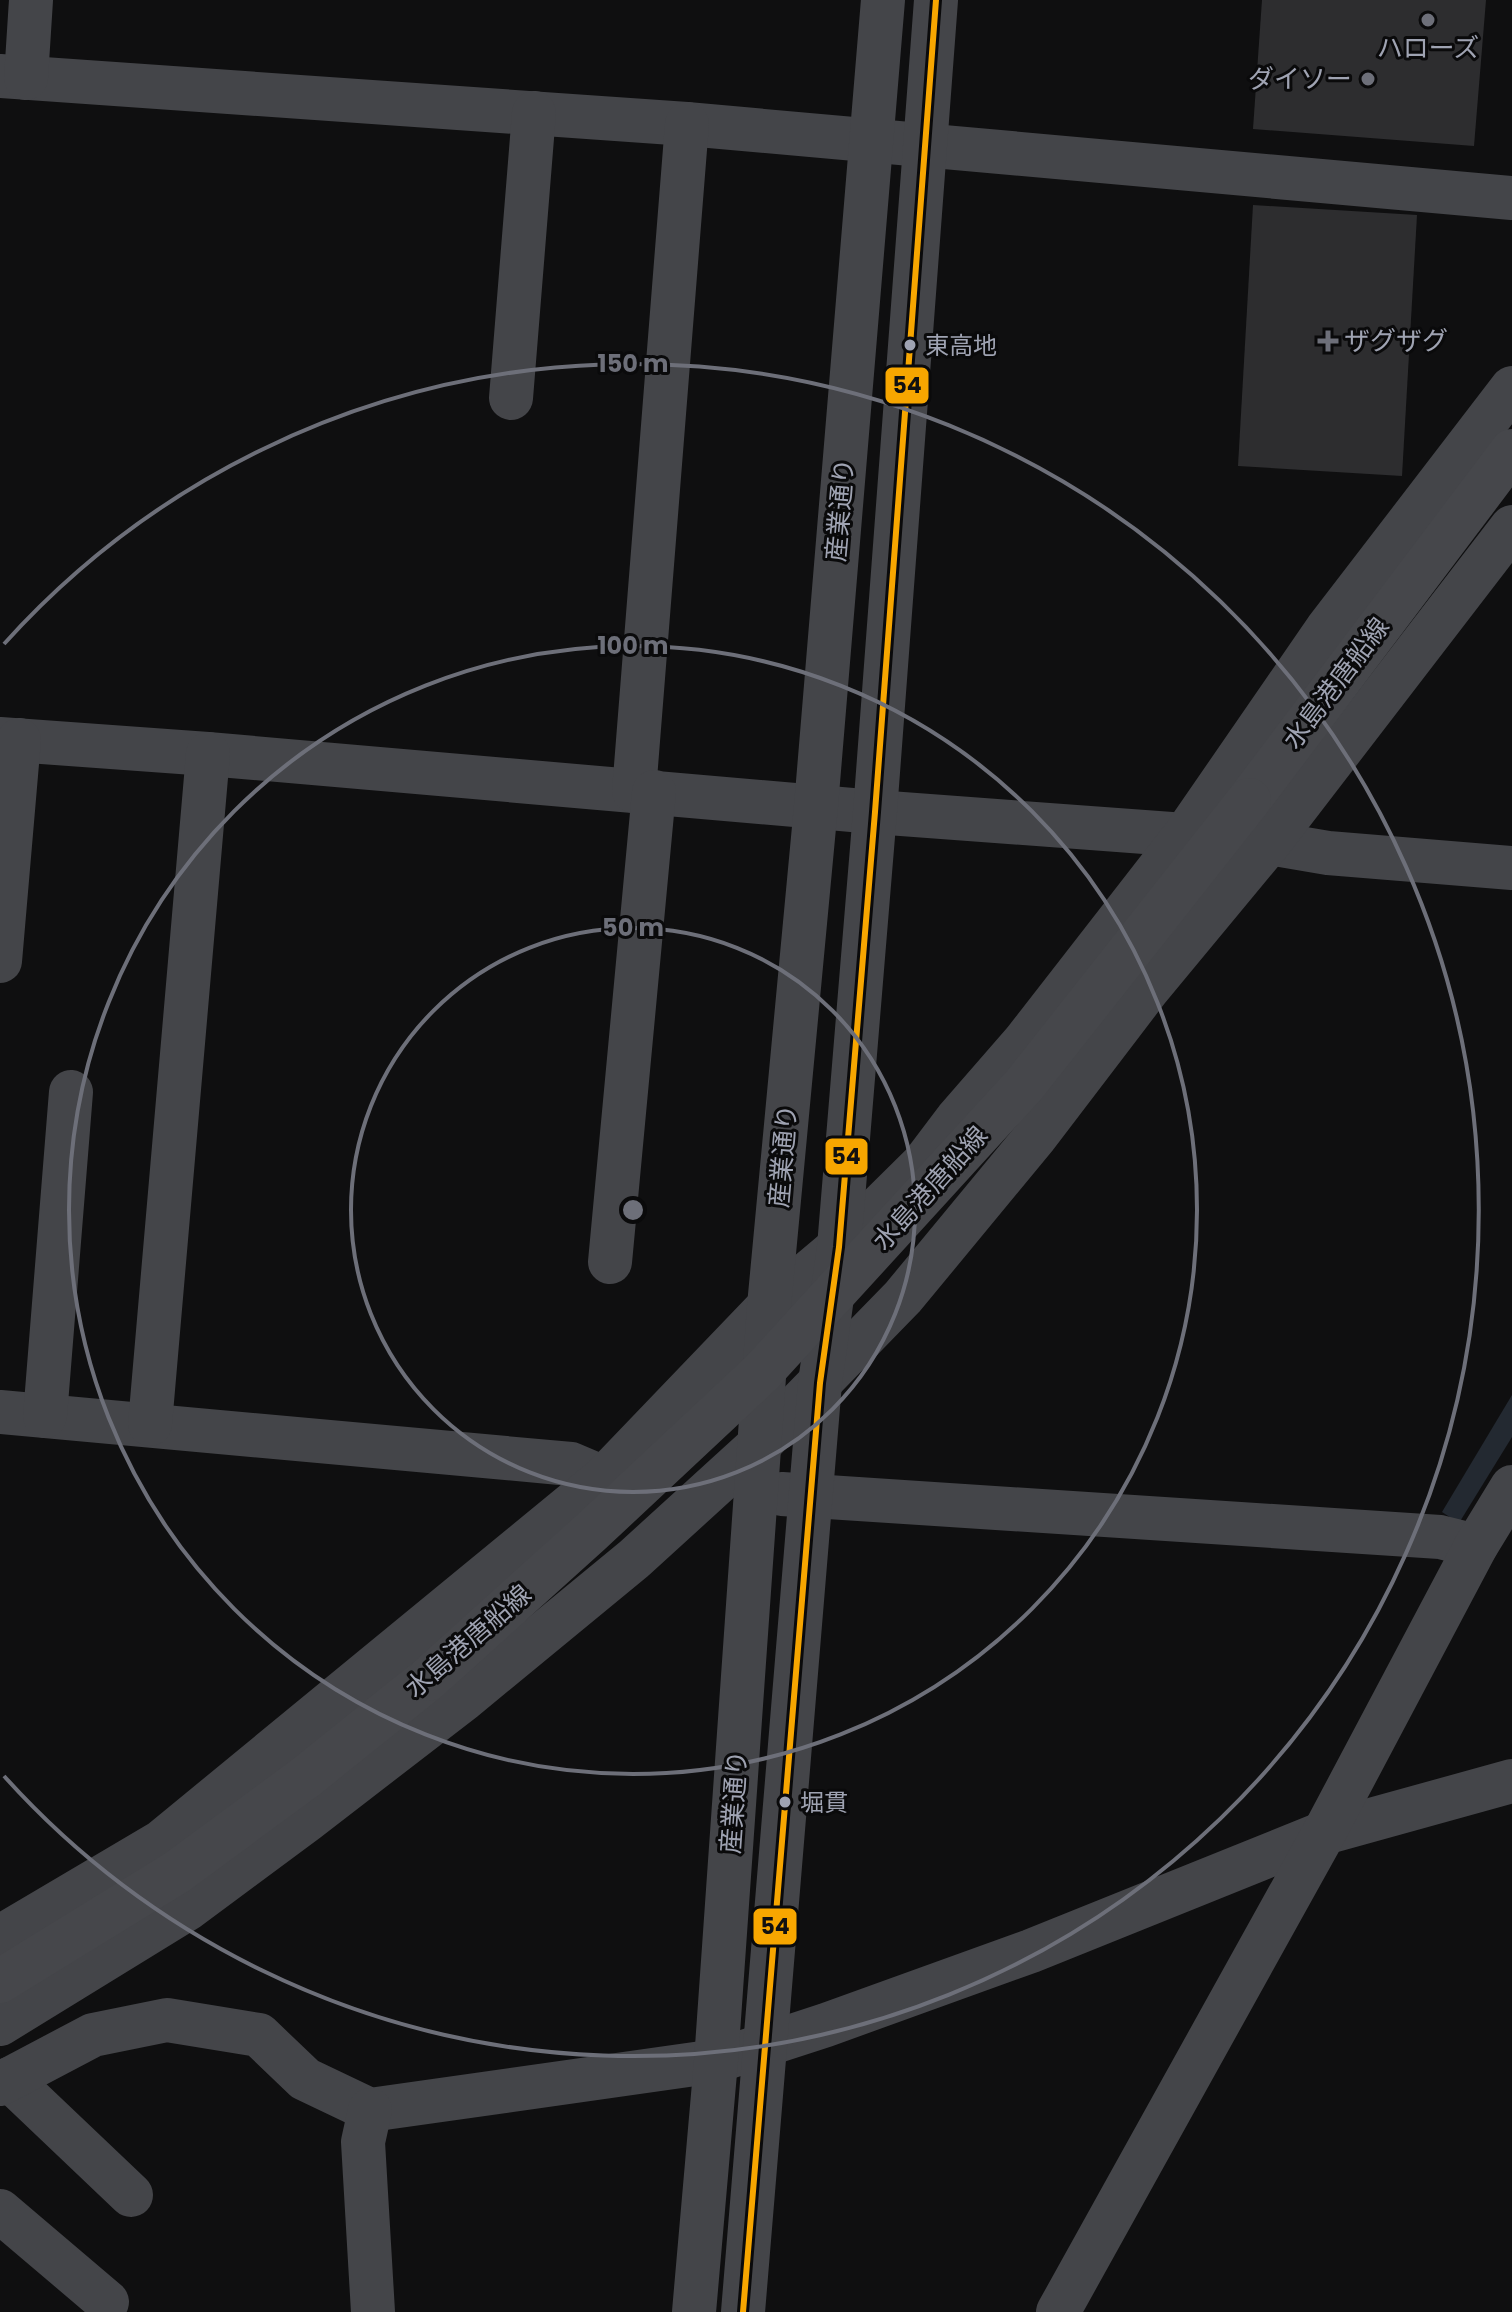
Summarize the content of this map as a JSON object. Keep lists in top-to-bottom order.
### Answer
{
  "streets": {
    "main road": ["水島港唐船線"],
    "street": ["産業通り"]
  },
  "places": {
    "other": [
      "ハローズ",
      "ダイソー",
      "東高地",
      "堀貫"
    ],
    "health": ["ザグザグ"]
  },
  "lines": ["transit line 54"],
  "rings": ["150 m", "100 m", "50 m"]
}
